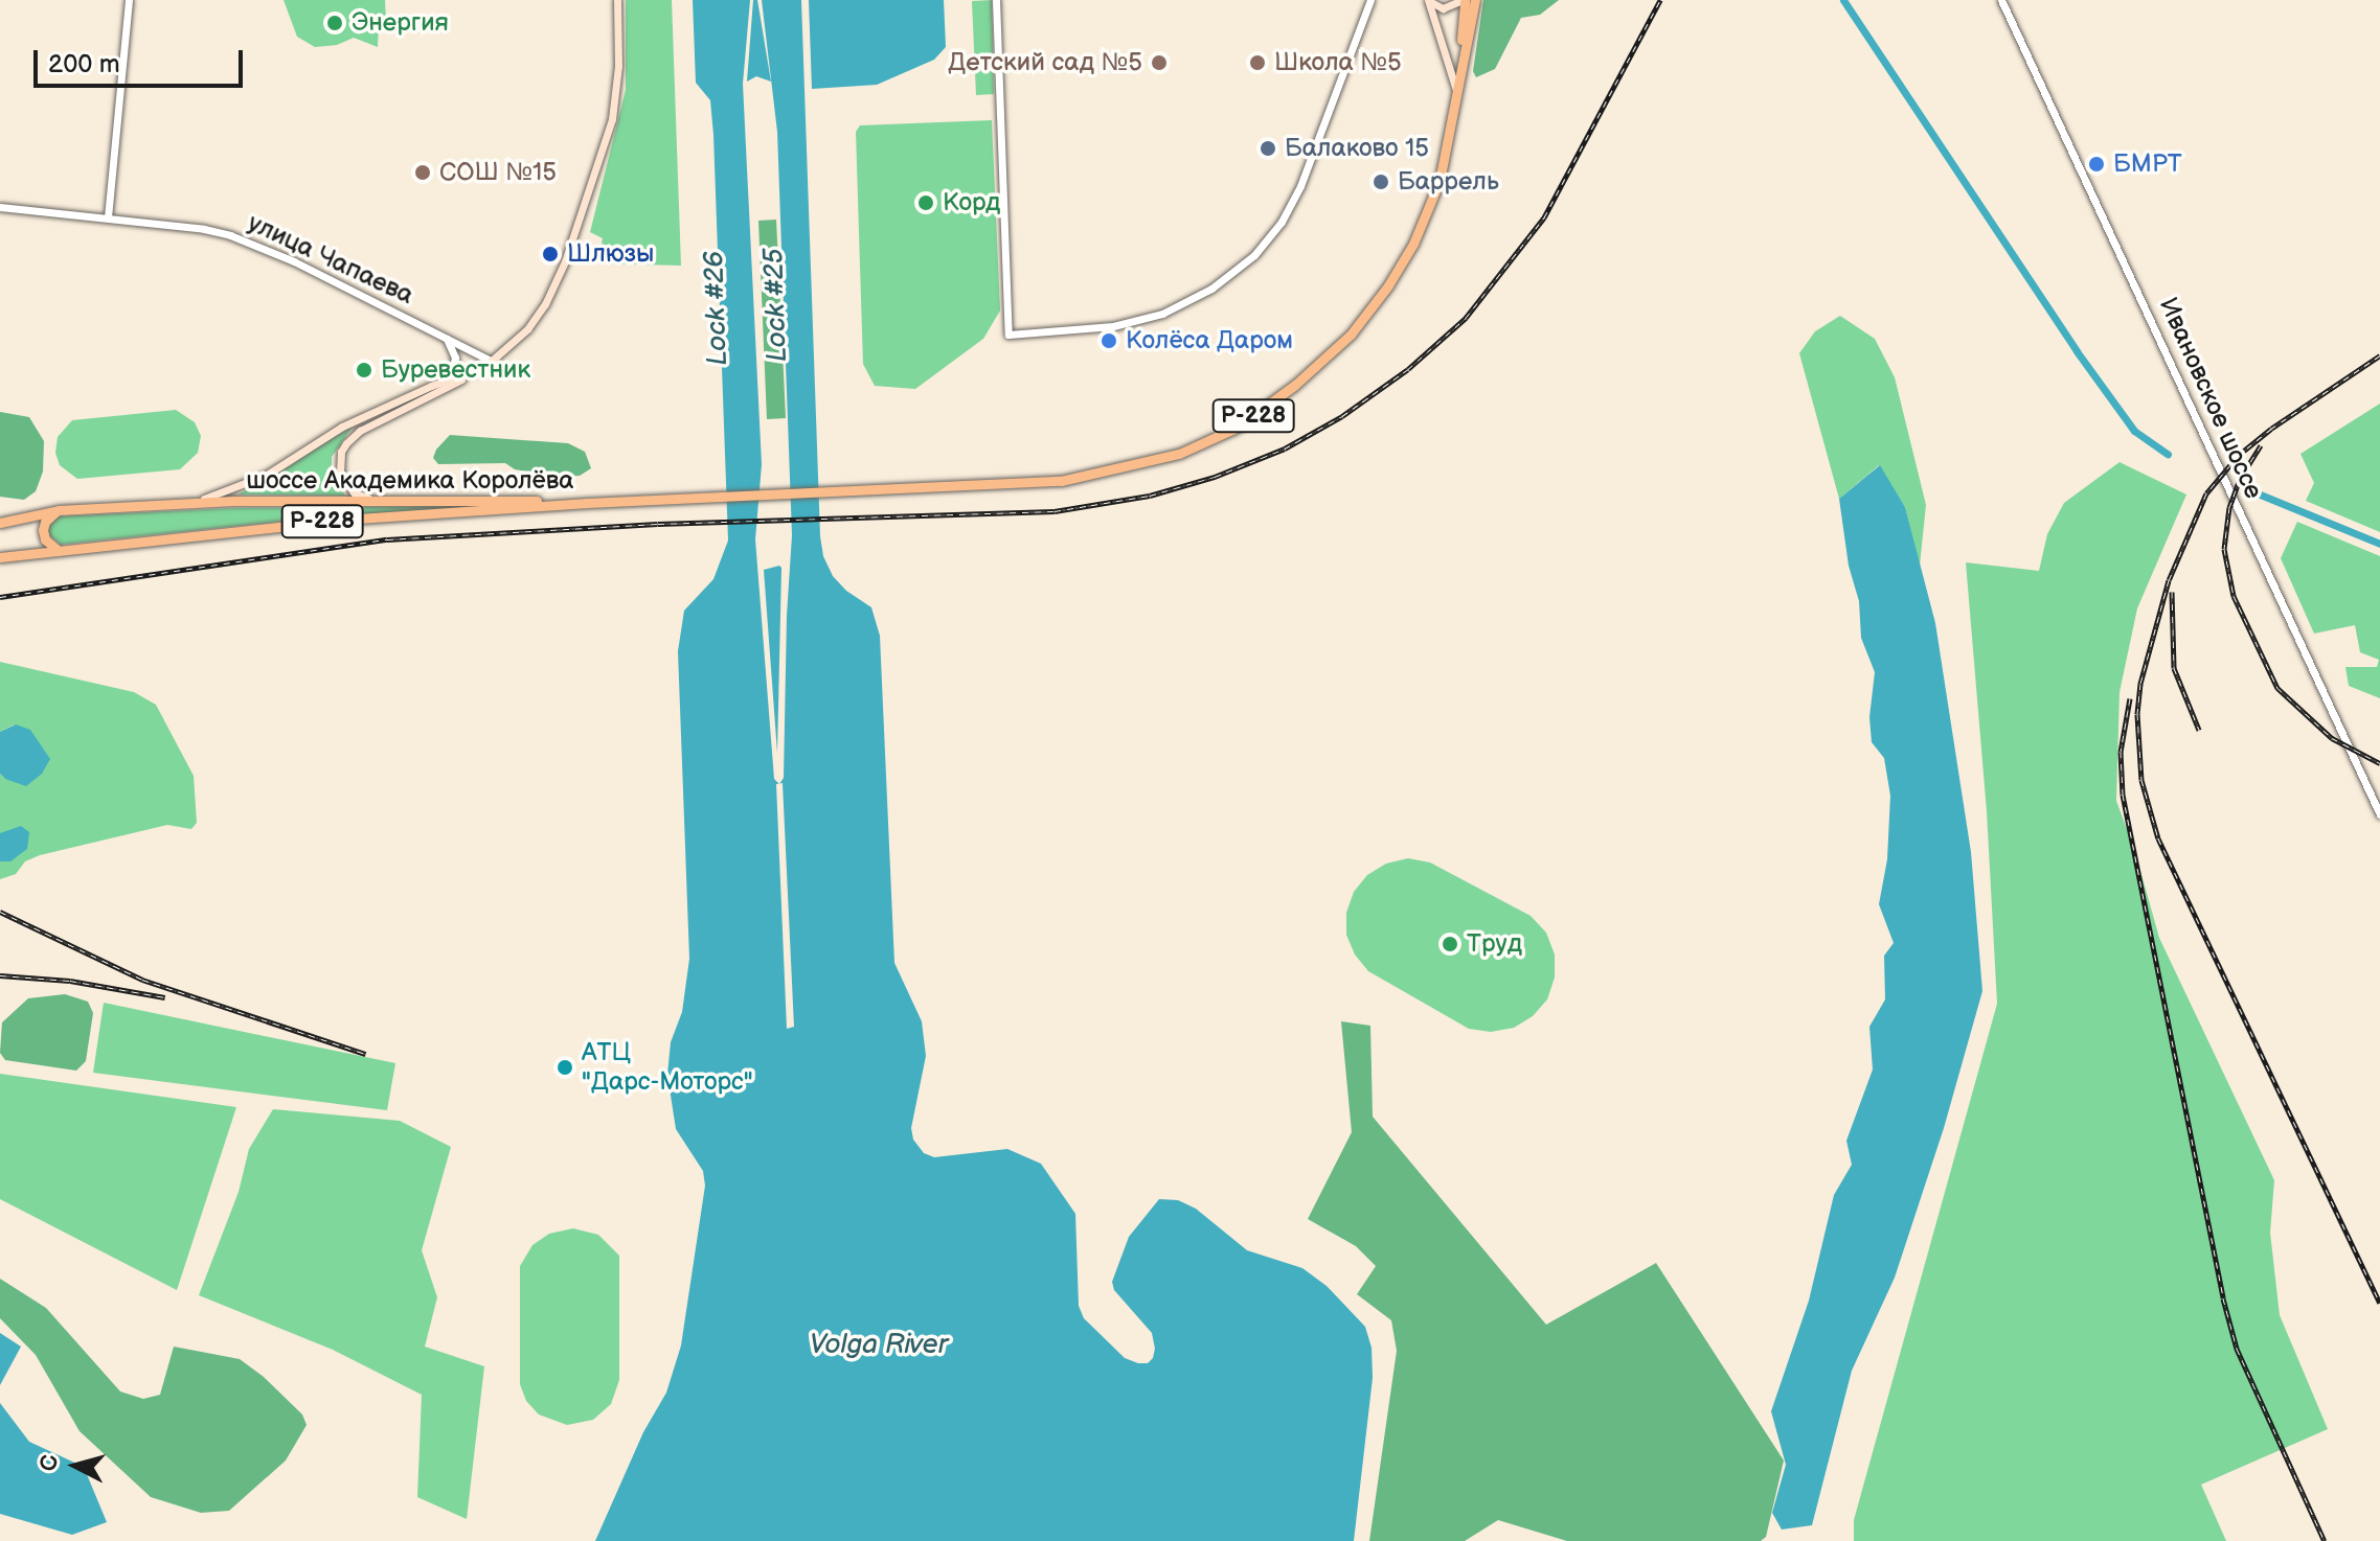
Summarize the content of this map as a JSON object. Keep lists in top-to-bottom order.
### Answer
{
  "streets": {
    "highway": ["Р-228", "шоссе Академика Королёва"],
    "street": ["улица Чапаева", "Ивановское шоссе"]
  },
  "crossings": [
    ["Р-228", "шоссе Академика Королёва"]
  ],
  "water": ["Lock #25", "Lock #26", "Volga River"],
  "places": [
    "Энергия",
    "Детский сад №5",
    "Школа №5",
    "Балаково 15",
    "БМРТ",
    "СОШ №15",
    "Баррель",
    "Корд",
    "Шлюзы",
    "Колёса Даром",
    "Буревестник",
    "Труд",
    "АТЦ \"Дарс-Моторс\""
  ],
  "scale_bar": "200 m",
  "north": "left"
}
